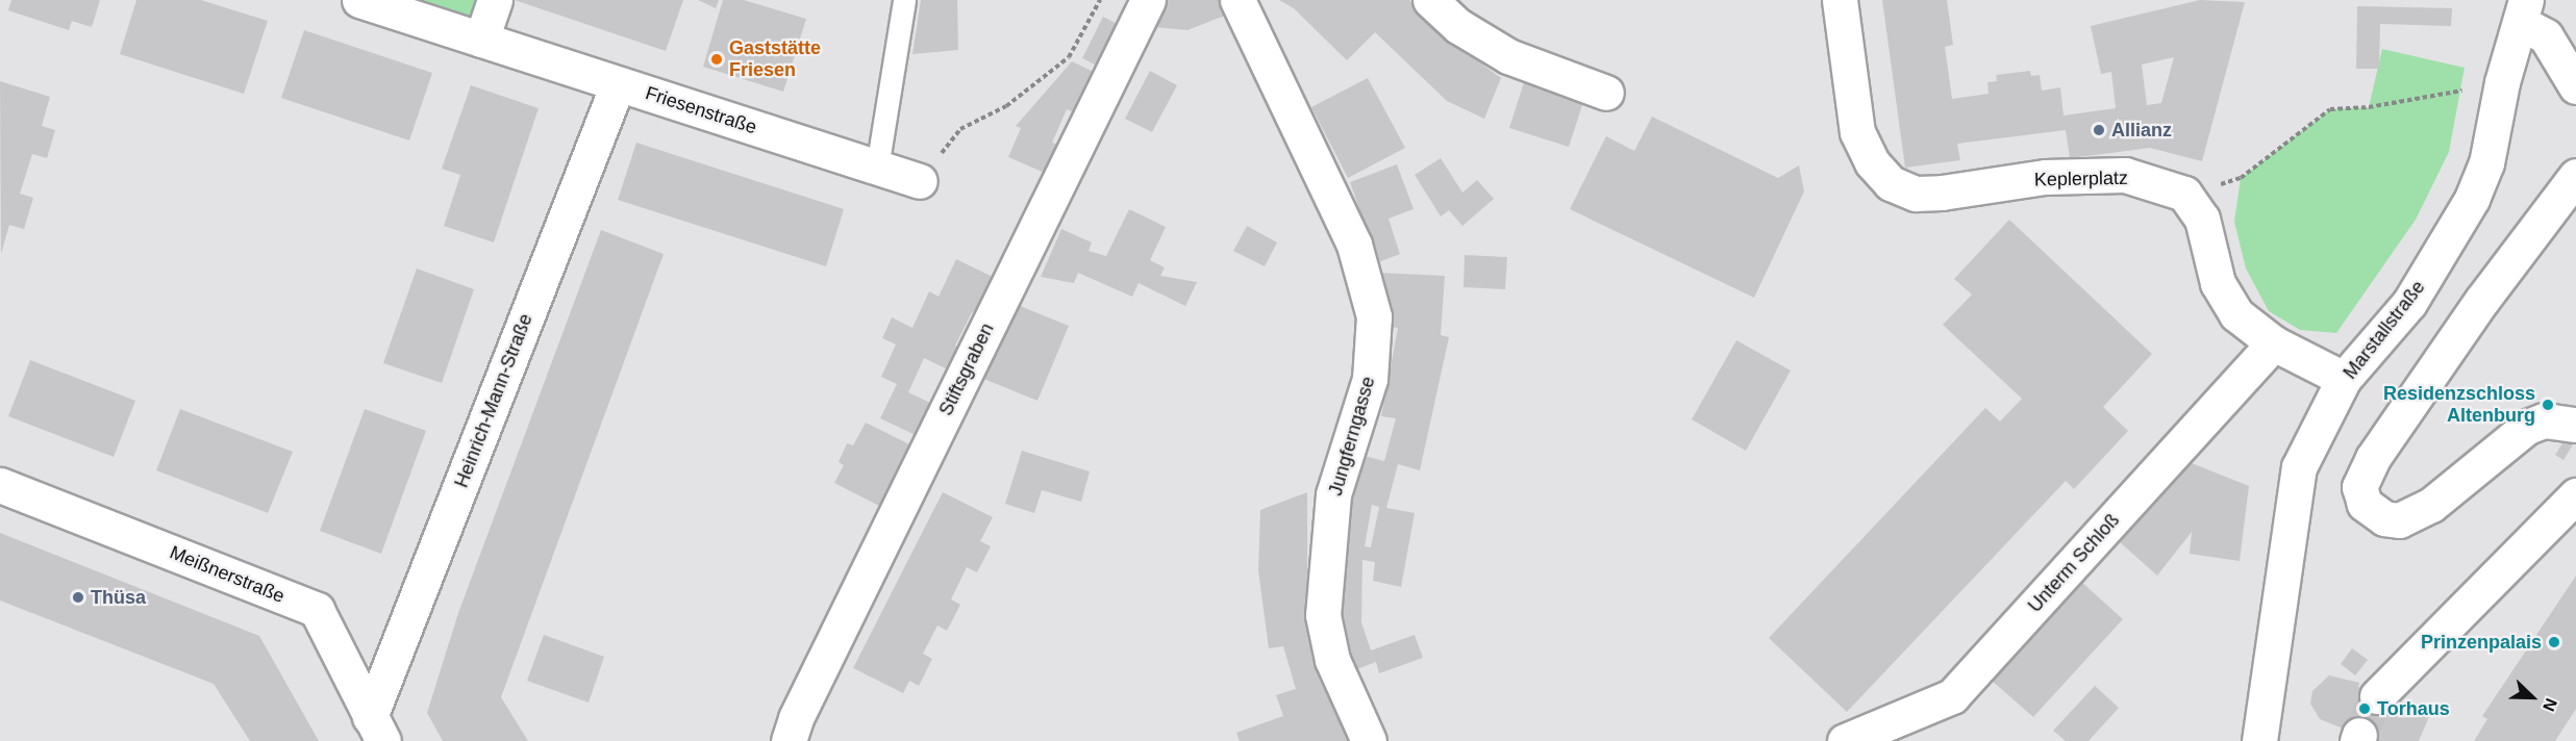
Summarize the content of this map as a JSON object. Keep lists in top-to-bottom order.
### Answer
{
  "streets": {
    "street": [
      "Friesenstraße",
      "Keplerplatz",
      "Marstallstraße",
      "Stiftsgraben",
      "Heinrich-Mann-Straße",
      "Jungferngasse",
      "Unterm Schloß",
      "Meißnerstraße"
    ]
  },
  "crossings": [
    ["Friesenstraße", "Heinrich-Mann-Straße"],
    ["Heinrich-Mann-Straße", "Meißnerstraße"]
  ],
  "places": [
    "Gaststätte Friesen",
    "Allianz",
    "Residenzschloss Altenburg",
    "Thüsa",
    "Prinzenpalais",
    "Torhaus"
  ],
  "north": "bottom right"
}
